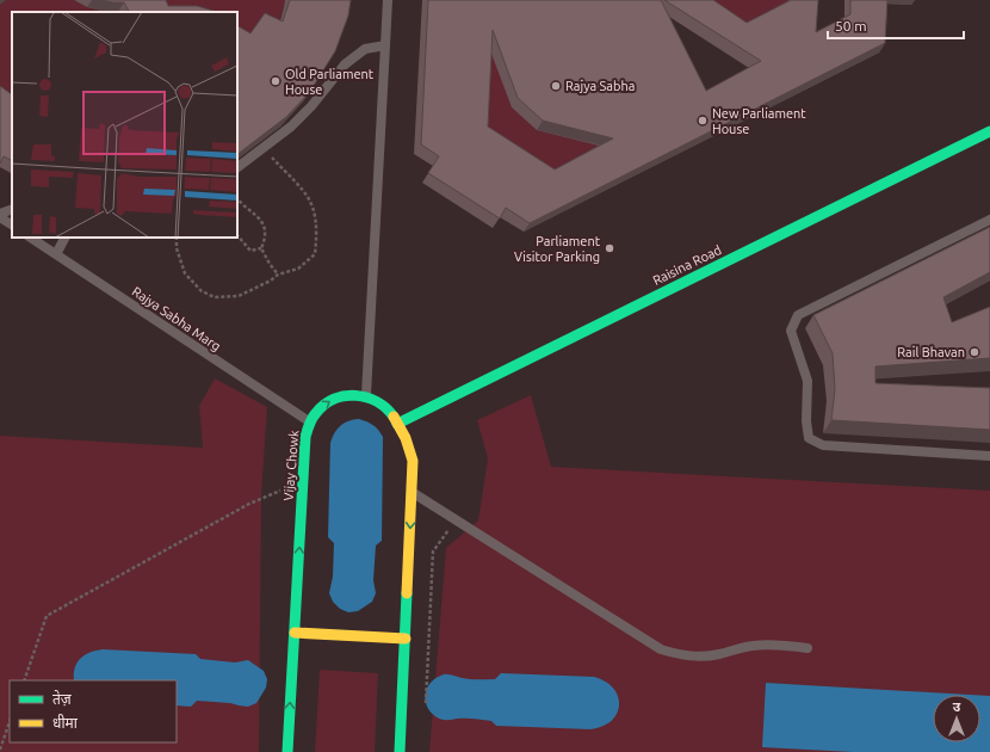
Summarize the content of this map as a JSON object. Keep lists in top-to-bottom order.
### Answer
{
  "streets": {
    "main road": ["Raisina Road", "Vijay Chowk"],
    "lane": ["Rajya Sabha Marg"]
  },
  "crossings": [
    ["Rajya Sabha Marg", "Vijay Chowk"]
  ],
  "one_way": ["Vijay Chowk"],
  "places": [
    "Old Parliament House",
    "Rajya Sabha",
    "New Parliament House",
    "Parliament Visitor Parking",
    "Rail Bhavan"
  ],
  "legend": ["तेज़", "धीमा"],
  "scale_bar": "50 m",
  "north": "top"
}
